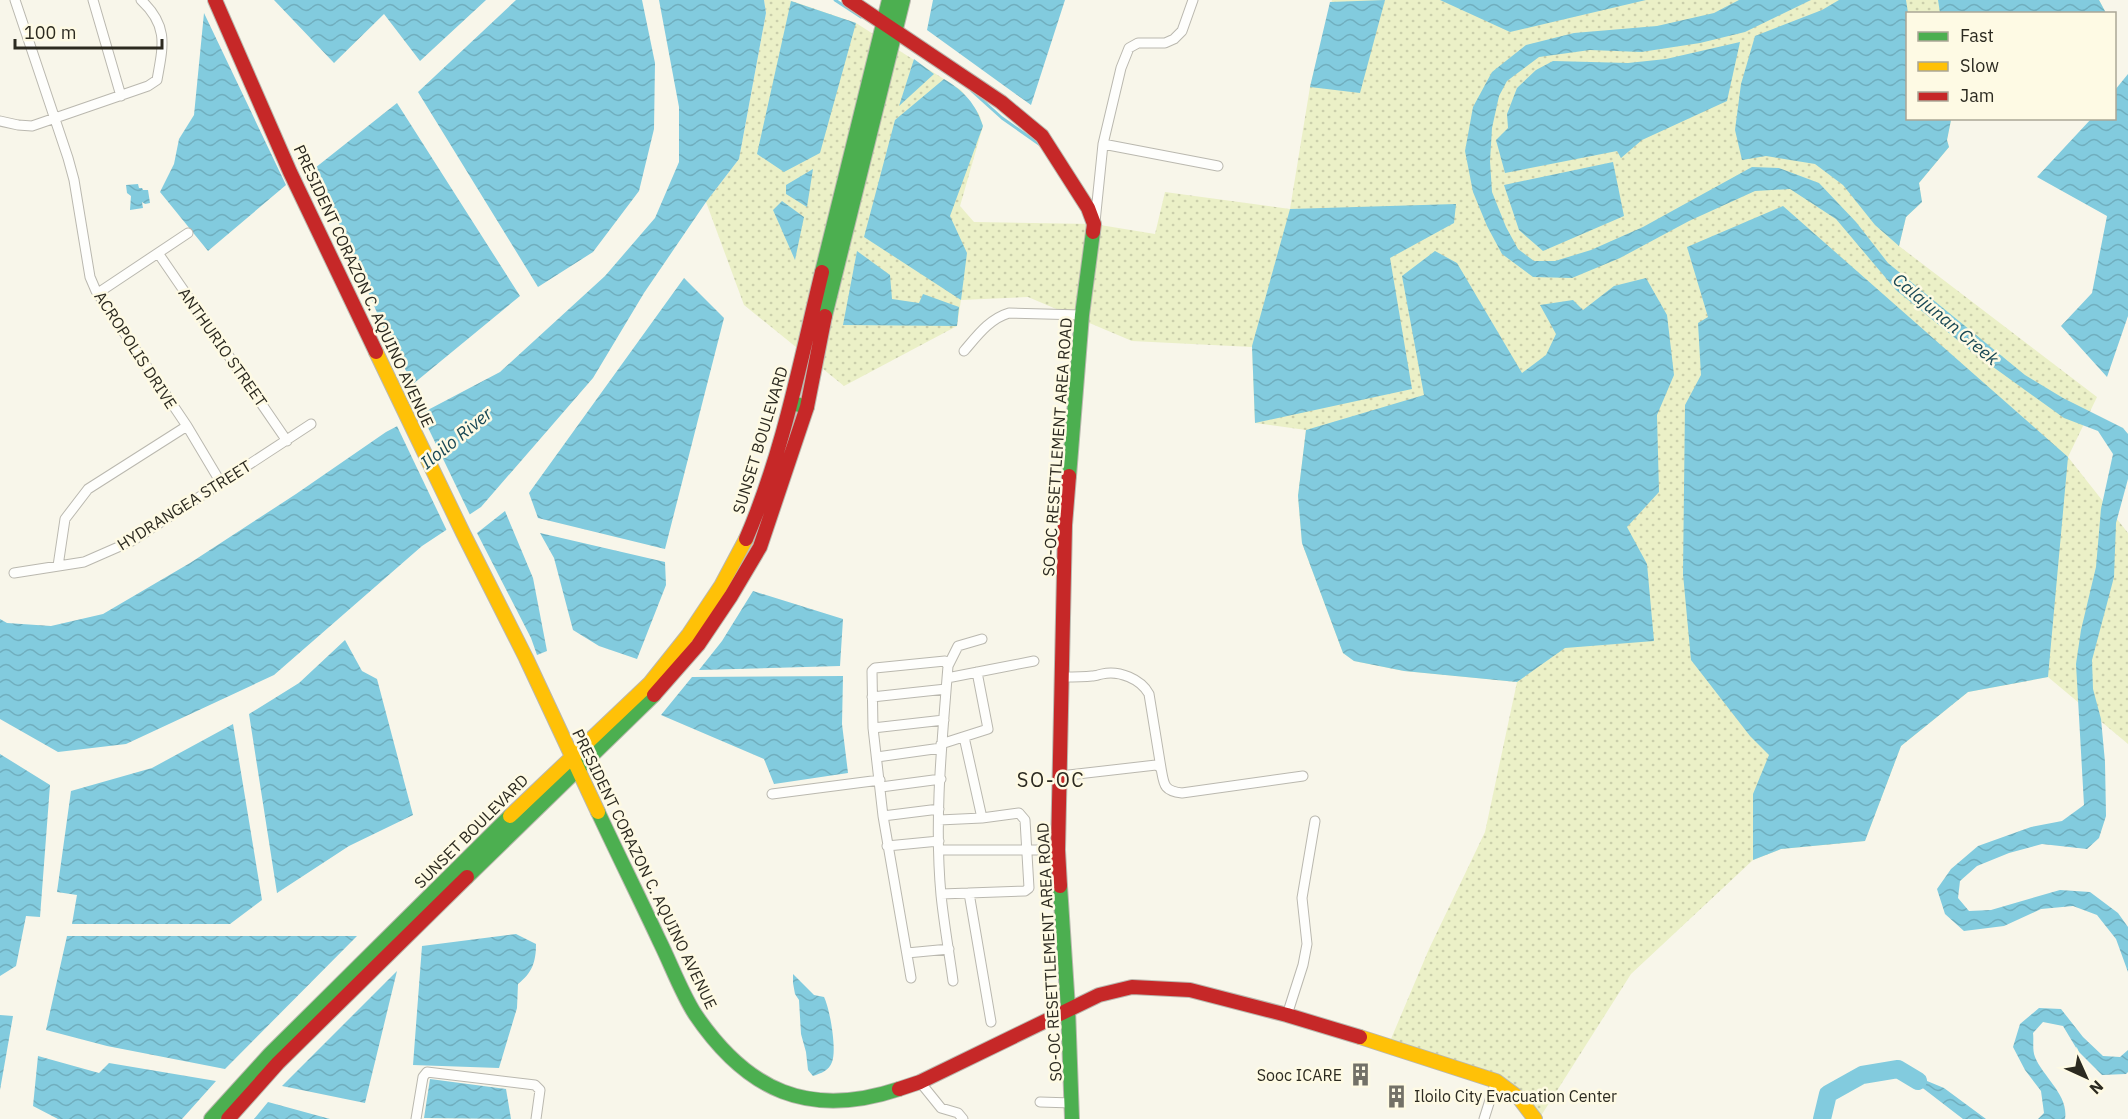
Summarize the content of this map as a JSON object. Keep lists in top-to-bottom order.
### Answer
{
  "streets": {
    "main road": ["PRESIDENT CORAZON C. AQUINO AVENUE", "SUNSET BOULEVARD", "SO-OC RESETTLEMENT AREA ROAD"],
    "street": ["ANTHURIO STREET", "ACROPOLIS DRIVE", "HYDRANGEA STREET"]
  },
  "crossings": [
    ["PRESIDENT CORAZON C. AQUINO AVENUE", "SUNSET BOULEVARD"],
    ["PRESIDENT CORAZON C. AQUINO AVENUE", "SO-OC RESETTLEMENT AREA ROAD"],
    ["ANTHURIO STREET", "HYDRANGEA STREET"],
    ["ACROPOLIS DRIVE", "HYDRANGEA STREET"]
  ],
  "districts": ["SO-OC"],
  "water": ["Calajunan Creek", "Iloilo River"],
  "places": {
    "building": ["Sooc ICARE", "Iloilo City Evacuation Center"]
  },
  "legend": ["Fast", "Slow", "Jam"],
  "scale_bar": "100 m",
  "north": "bottom right"
}
